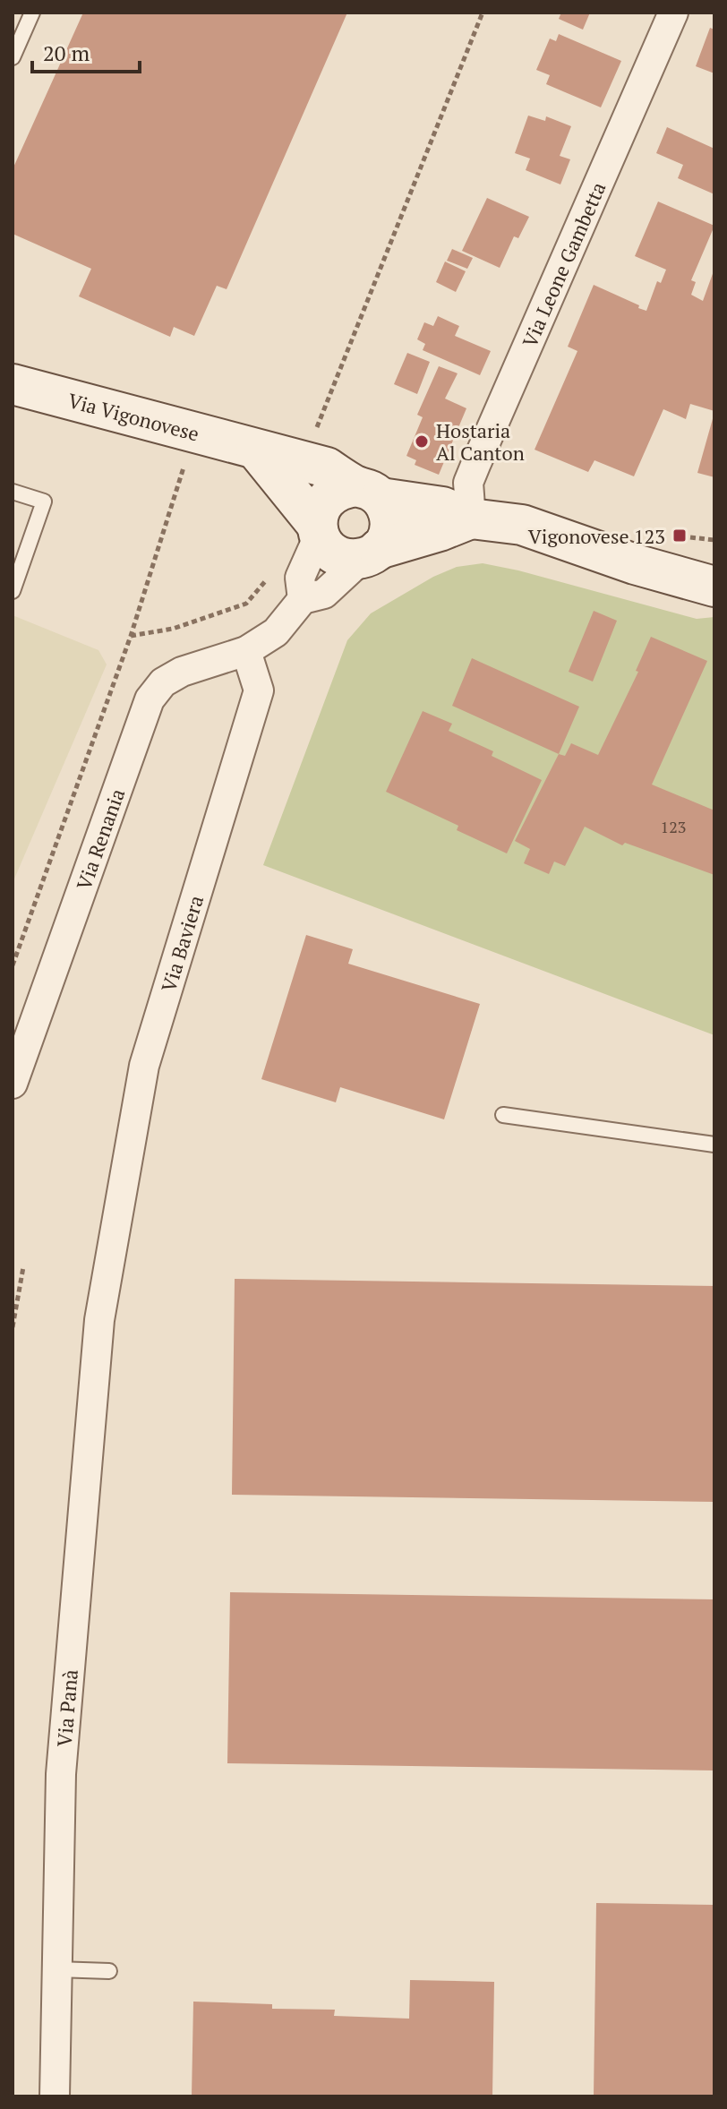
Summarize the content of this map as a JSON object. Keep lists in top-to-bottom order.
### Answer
{
  "streets": {
    "main road": ["Via Vigonovese"],
    "street": [
      "Via Leone Gambetta",
      "Via Renania",
      "Via Baviera",
      "Via Panà"
    ]
  },
  "crossings": [
    ["Via Leone Gambetta", "Via Vigonovese"],
    ["Via Renania", "Via Baviera"],
    ["Via Baviera", "Via Panà"]
  ],
  "places": {
    "other": ["Hostaria Al Canton"],
    "transit": ["Vigonovese 123"]
  },
  "house_numbers": ["123"],
  "scale_bar": "20 m"
}
